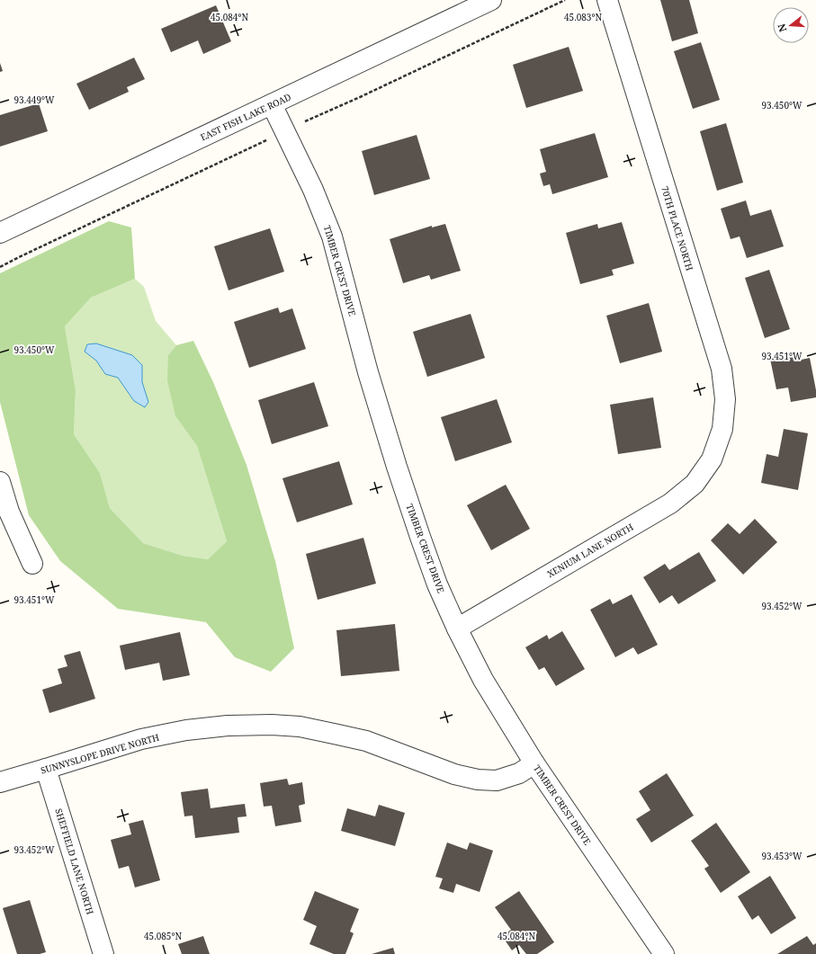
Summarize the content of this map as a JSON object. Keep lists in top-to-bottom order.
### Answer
{
  "streets": {
    "street": [
      "EAST FISH LAKE ROAD",
      "70TH PLACE NORTH",
      "TIMBER CREST DRIVE",
      "XENIUM LANE NORTH",
      "SUNNYSLOPE DRIVE NORTH",
      "SHEFFIELD LANE NORTH"
    ]
  },
  "crossings": [
    ["EAST FISH LAKE ROAD", "TIMBER CREST DRIVE"],
    ["70TH PLACE NORTH", "XENIUM LANE NORTH"],
    ["TIMBER CREST DRIVE", "XENIUM LANE NORTH"],
    ["TIMBER CREST DRIVE", "SUNNYSLOPE DRIVE NORTH"],
    ["SUNNYSLOPE DRIVE NORTH", "SHEFFIELD LANE NORTH"]
  ],
  "north": "left",
  "coordinates": [
    "45.084°N",
    "45.083°N",
    "93.449°W",
    "93.450°W",
    "93.451°W",
    "93.452°W",
    "93.453°W",
    "45.085°N"
  ]
}
